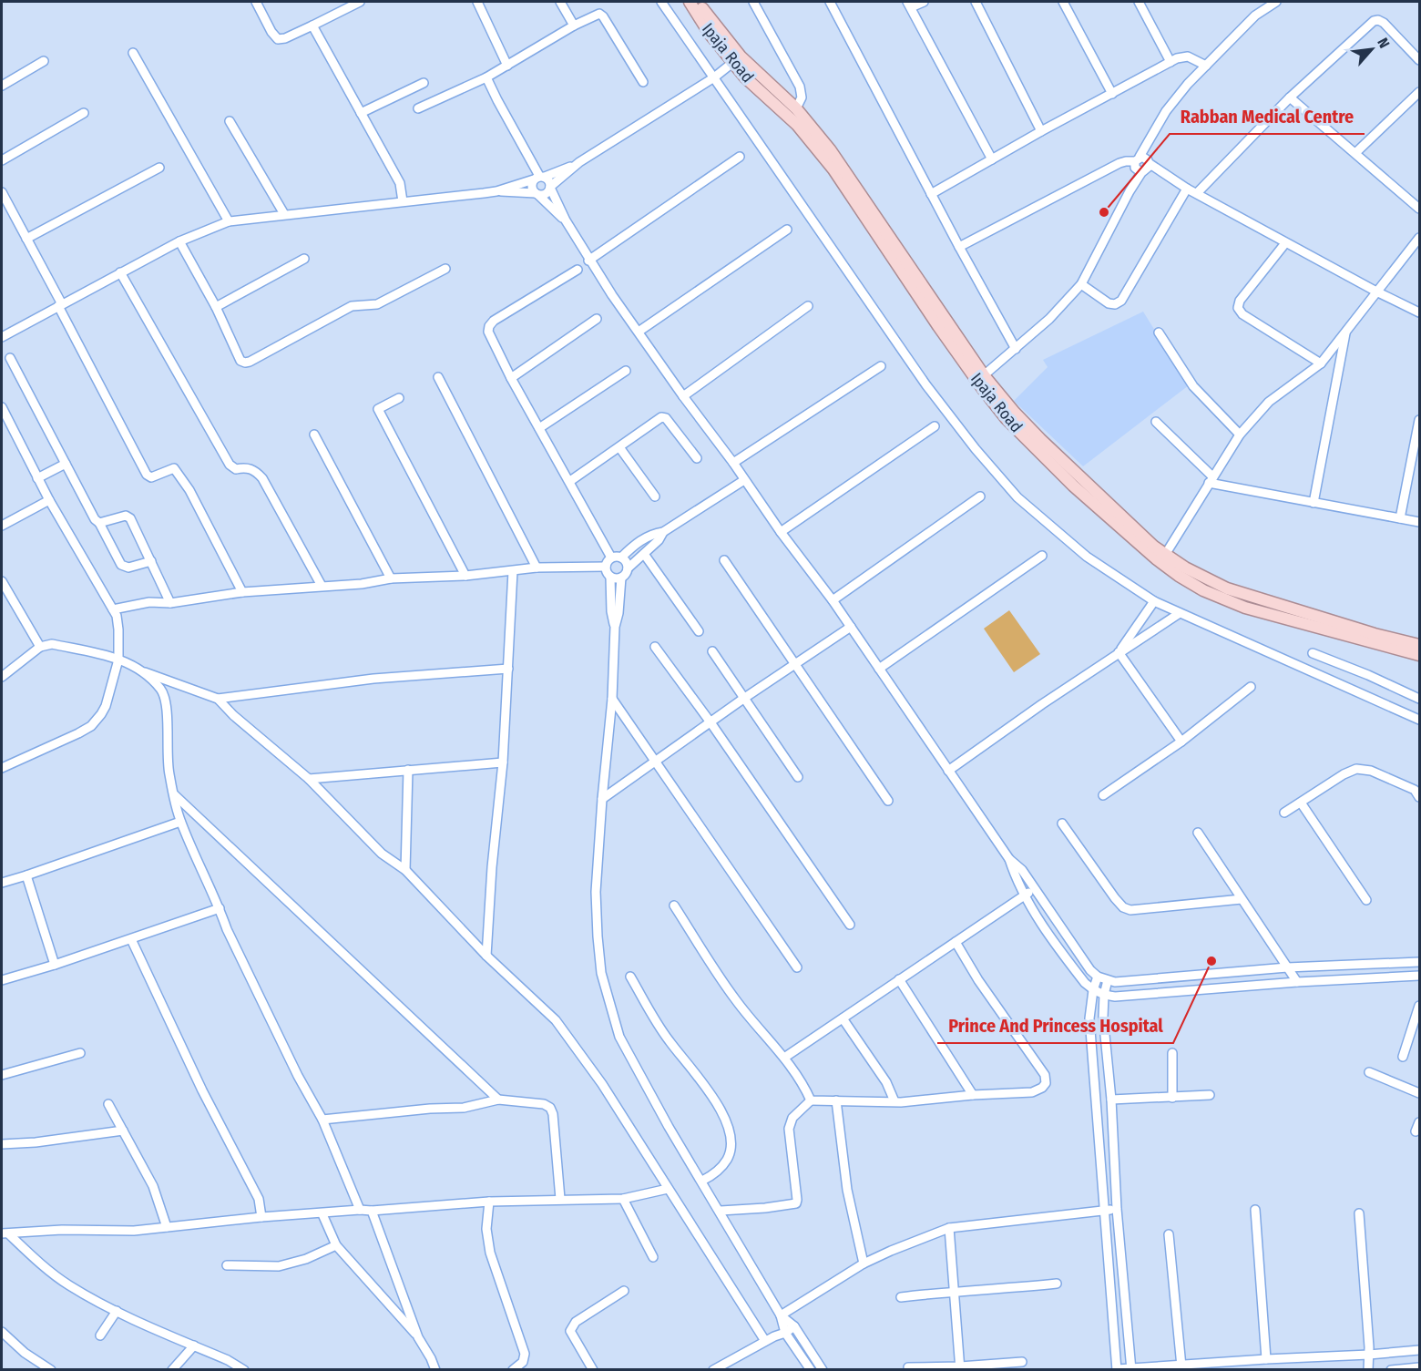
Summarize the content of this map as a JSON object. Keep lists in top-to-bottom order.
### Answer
{
  "streets": {
    "main road": ["Ipaja Road"]
  },
  "places": ["Rabban Medical Centre", "Prince And Princess Hospital"],
  "north": "top right"
}
